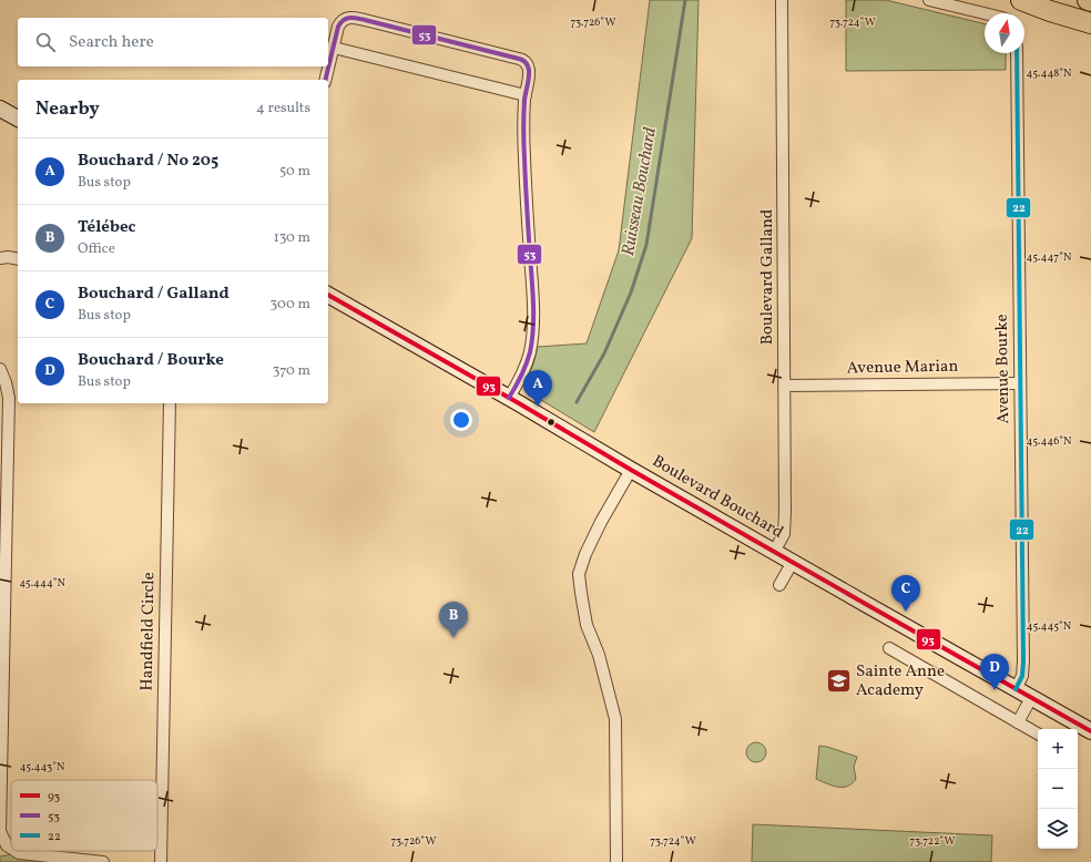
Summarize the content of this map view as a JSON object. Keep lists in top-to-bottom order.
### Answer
{
  "streets": {
    "main road": ["Boulevard Bouchard"],
    "street": [
      "Boulevard Galland",
      "Avenue Marian",
      "Avenue Bourke",
      "Handfield Circle"
    ]
  },
  "crossings": [
    ["Boulevard Galland", "Avenue Marian"],
    ["Boulevard Galland", "Boulevard Bouchard"],
    ["Avenue Marian", "Avenue Bourke"],
    ["Avenue Bourke", "Boulevard Bouchard"]
  ],
  "water": ["Ruisseau Bouchard"],
  "places": {
    "school or university": ["Sainte Anne Academy"]
  },
  "lines": ["transit line 53", "transit line 22", "transit line 93"],
  "legend": ["93", "53", "22"],
  "north": "top",
  "page": {
    "search": "Search here",
    "heading": ["Nearby", "4 results"],
    "list": [
      {
        "mark": "A",
        "name": "Bouchard / No 205",
        "note": "Bus stop",
        "value": "50 m"
      },
      {
        "mark": "B",
        "name": "Télébec",
        "note": "Office",
        "value": "130 m"
      },
      {
        "mark": "C",
        "name": "Bouchard / Galland",
        "note": "Bus stop",
        "value": "300 m"
      },
      {
        "mark": "D",
        "name": "Bouchard / Bourke",
        "note": "Bus stop",
        "value": "370 m"
      }
    ],
    "pins": [
      "A",
      "C",
      "B",
      "D"
    ],
    "map_buttons": ["+", "−"]
  },
  "coordinates": [
    "73.726°W",
    "73.724°W",
    "45.448°N",
    "45.447°N",
    "45.446°N",
    "45.444°N",
    "45.445°N",
    "45.443°N",
    "73.722°W"
  ]
}
